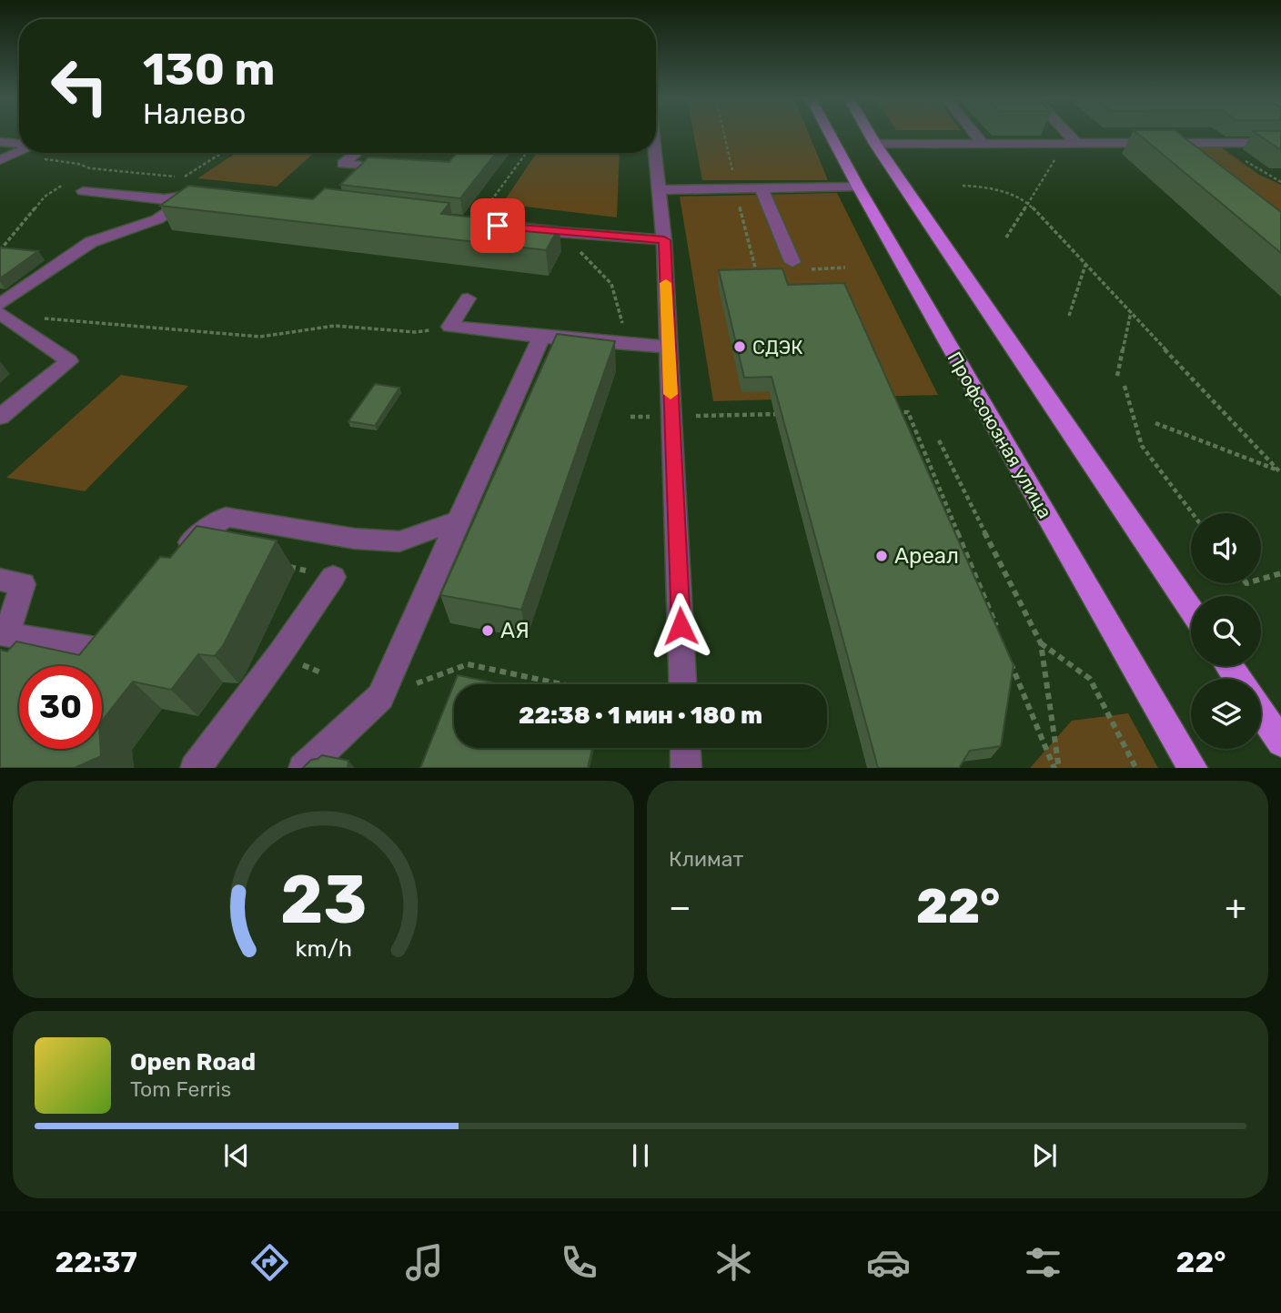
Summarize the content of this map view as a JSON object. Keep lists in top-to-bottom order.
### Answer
{
  "streets": {
    "main road": ["Профсоюзная улица"]
  },
  "places": ["СДЭК", "Ареал", "АЯ"],
  "page": {
    "turn": ["130 m", "Налево"],
    "limit": "30",
    "trip": "22:38 · 1 мин · 180 m",
    "tile": "Климат",
    "heat": ["−", "22°", "+"],
    "song": ["Open Road", "Tom Ferris"],
    "tabs": ["22:37", "22°"],
    "gauge": ["23", "km/h"]
  }
}
